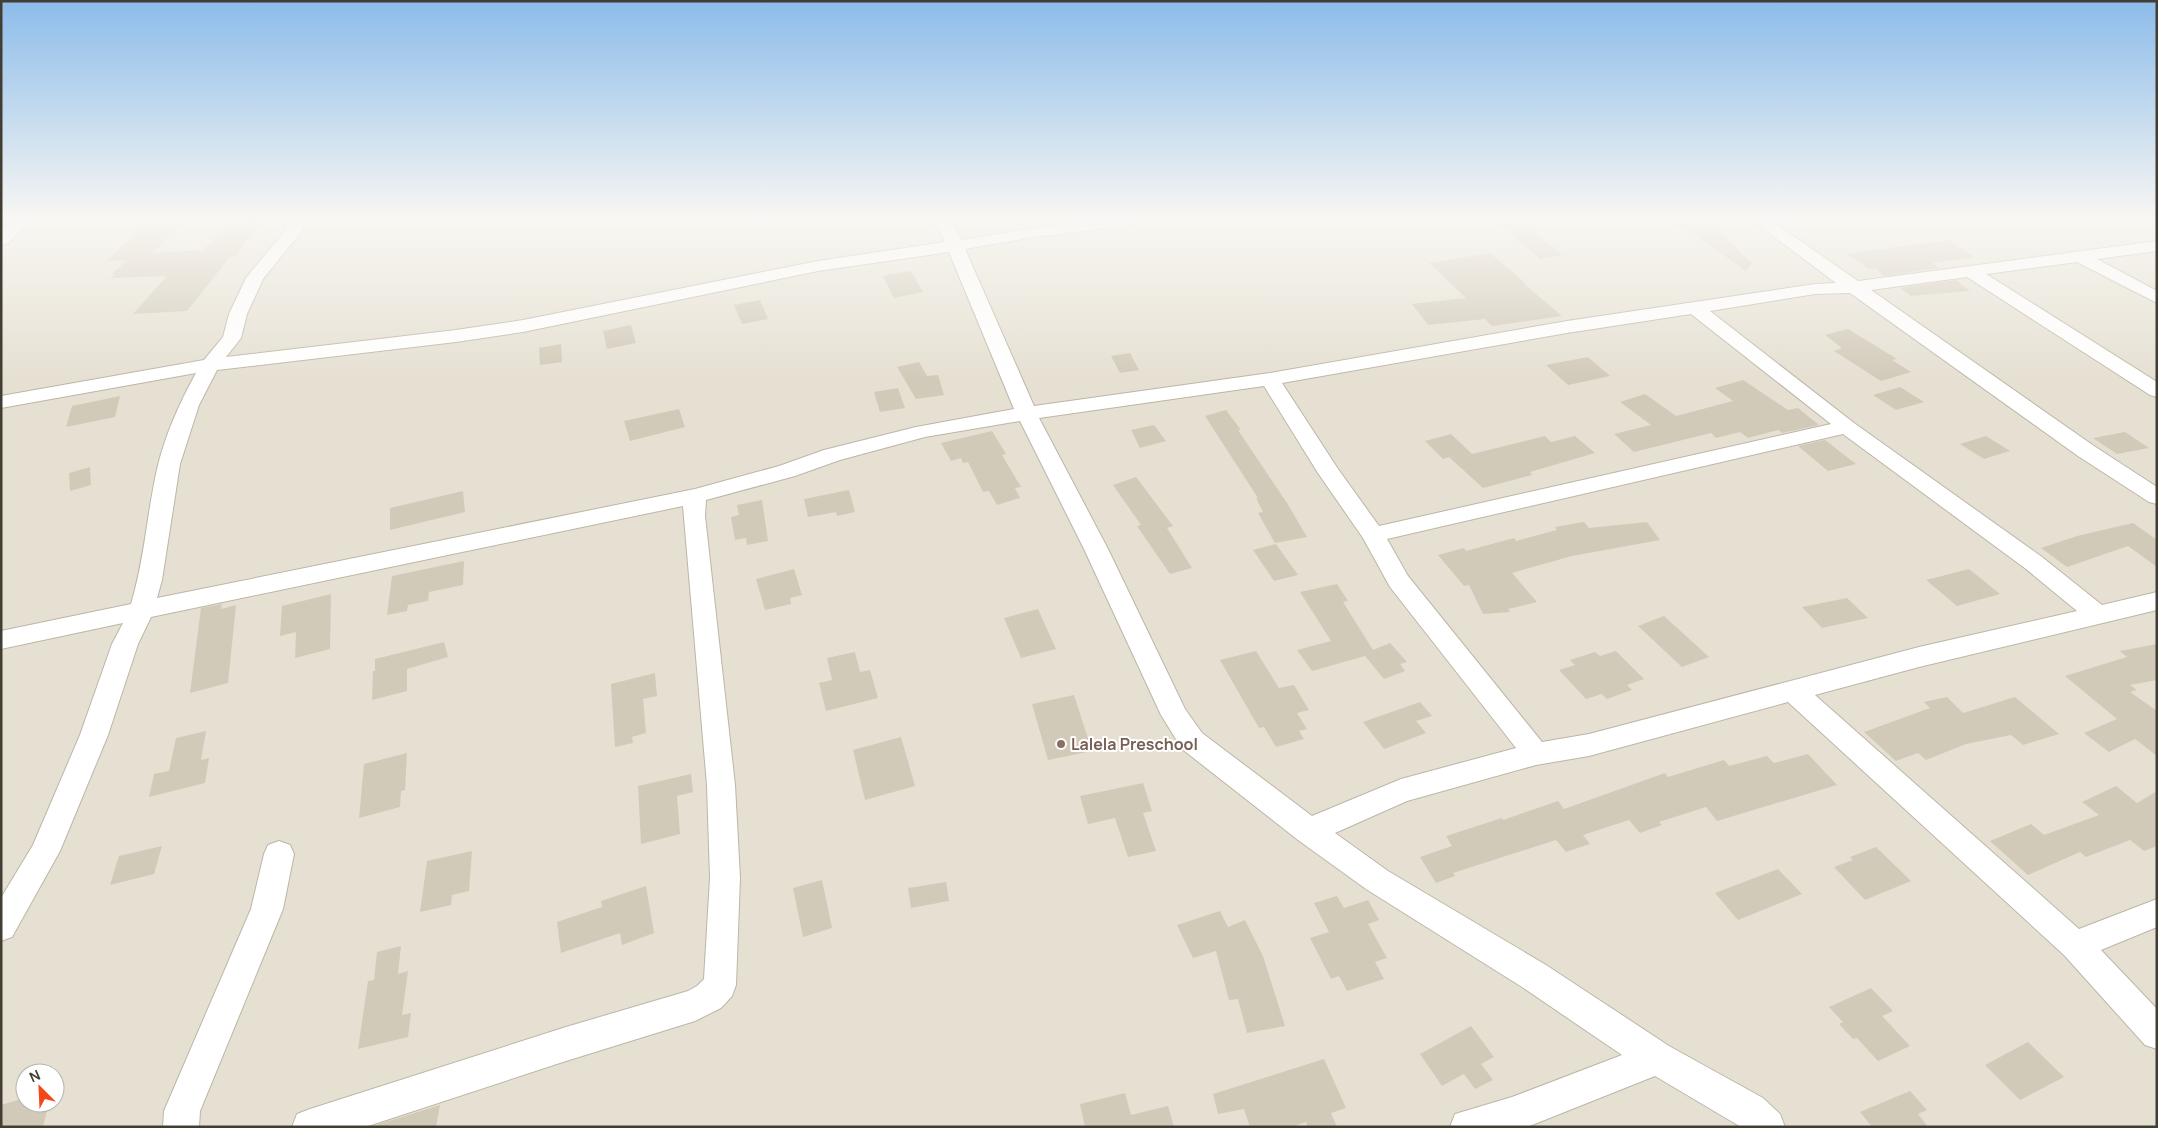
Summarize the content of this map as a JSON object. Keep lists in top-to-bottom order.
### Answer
{
  "places": ["Lalela Preschool"],
  "north": "top left"
}
